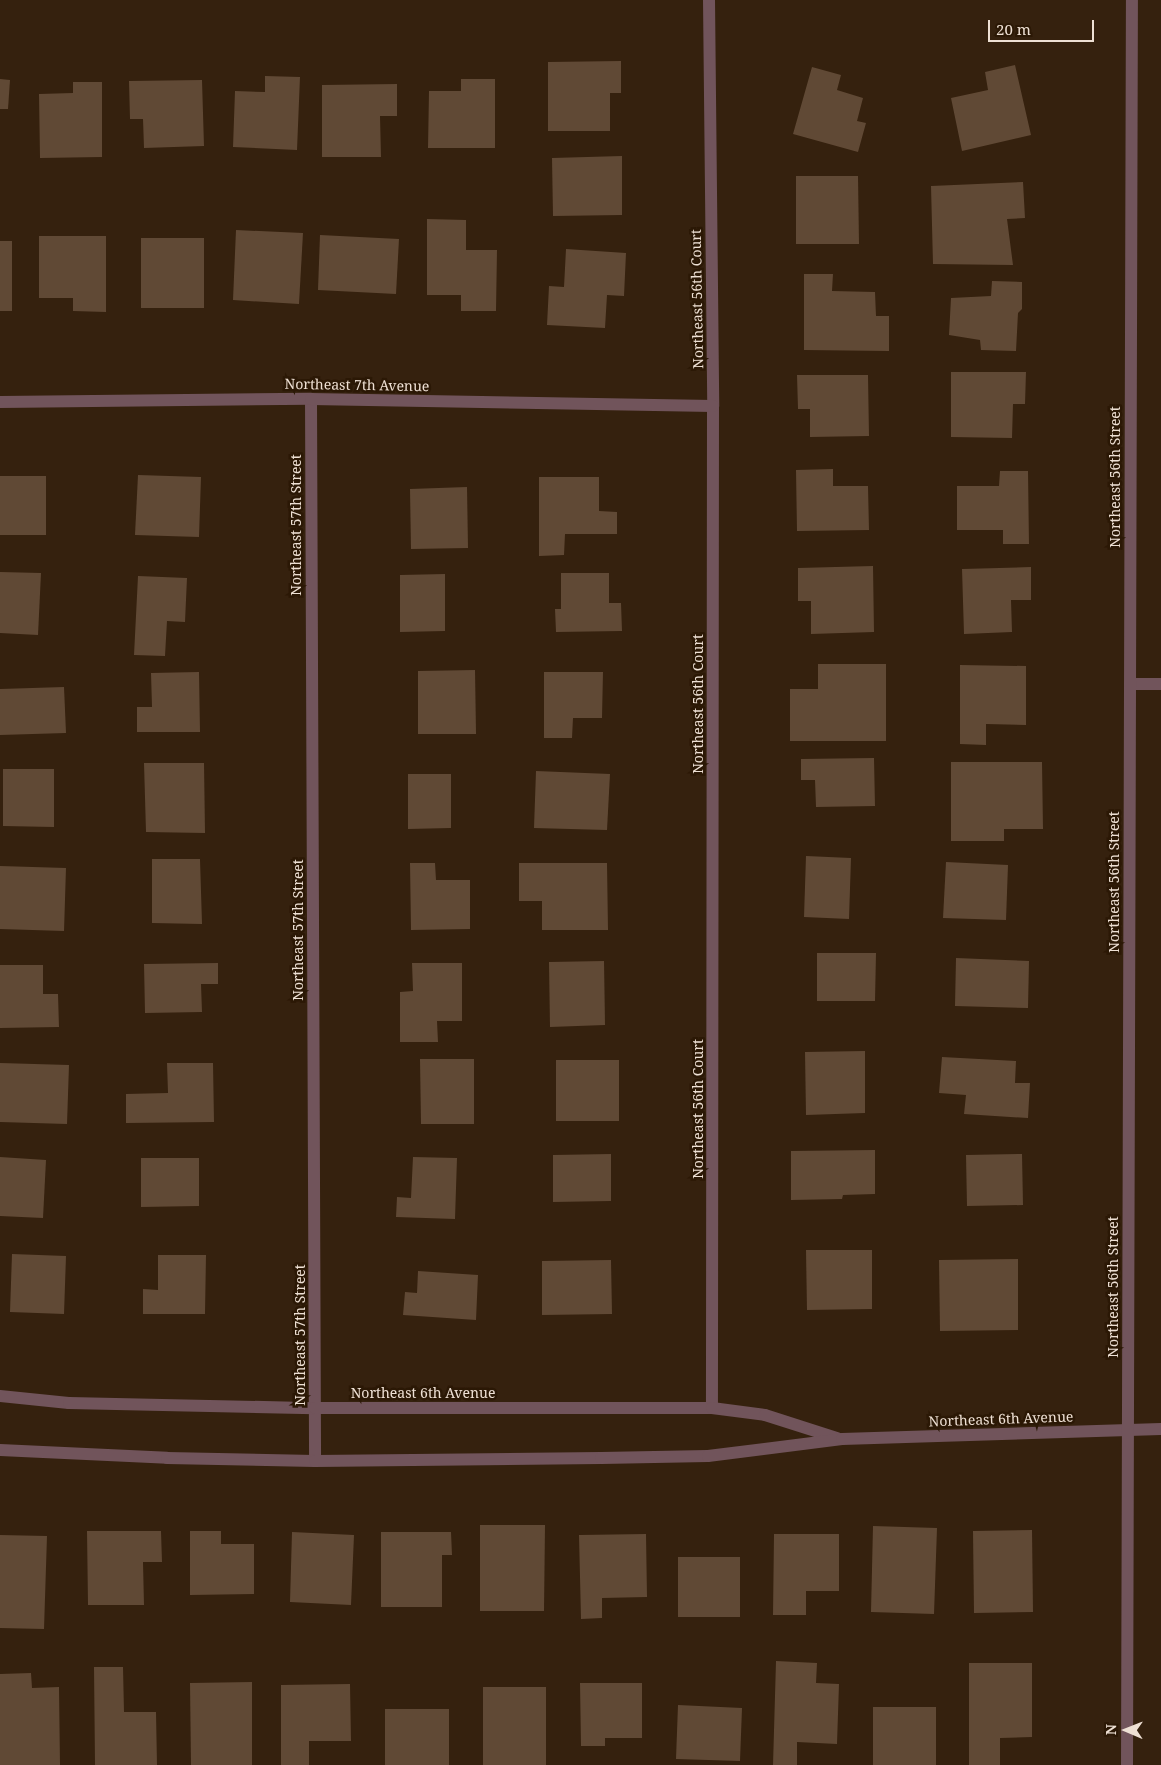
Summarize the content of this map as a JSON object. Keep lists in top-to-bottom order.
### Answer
{
  "streets": {
    "street": [
      "Northeast 56th Court",
      "Northeast 7th Avenue",
      "Northeast 56th Street",
      "Northeast 57th Street",
      "Northeast 6th Avenue"
    ]
  },
  "crossings": [
    ["Northeast 56th Court", "Northeast 7th Avenue"],
    ["Northeast 56th Court", "Northeast 6th Avenue"],
    ["Northeast 7th Avenue", "Northeast 57th Street"],
    ["Northeast 56th Street", "Northeast 6th Avenue"],
    ["Northeast 57th Street", "Northeast 6th Avenue"]
  ],
  "scale_bar": "20 m",
  "north": "left"
}
